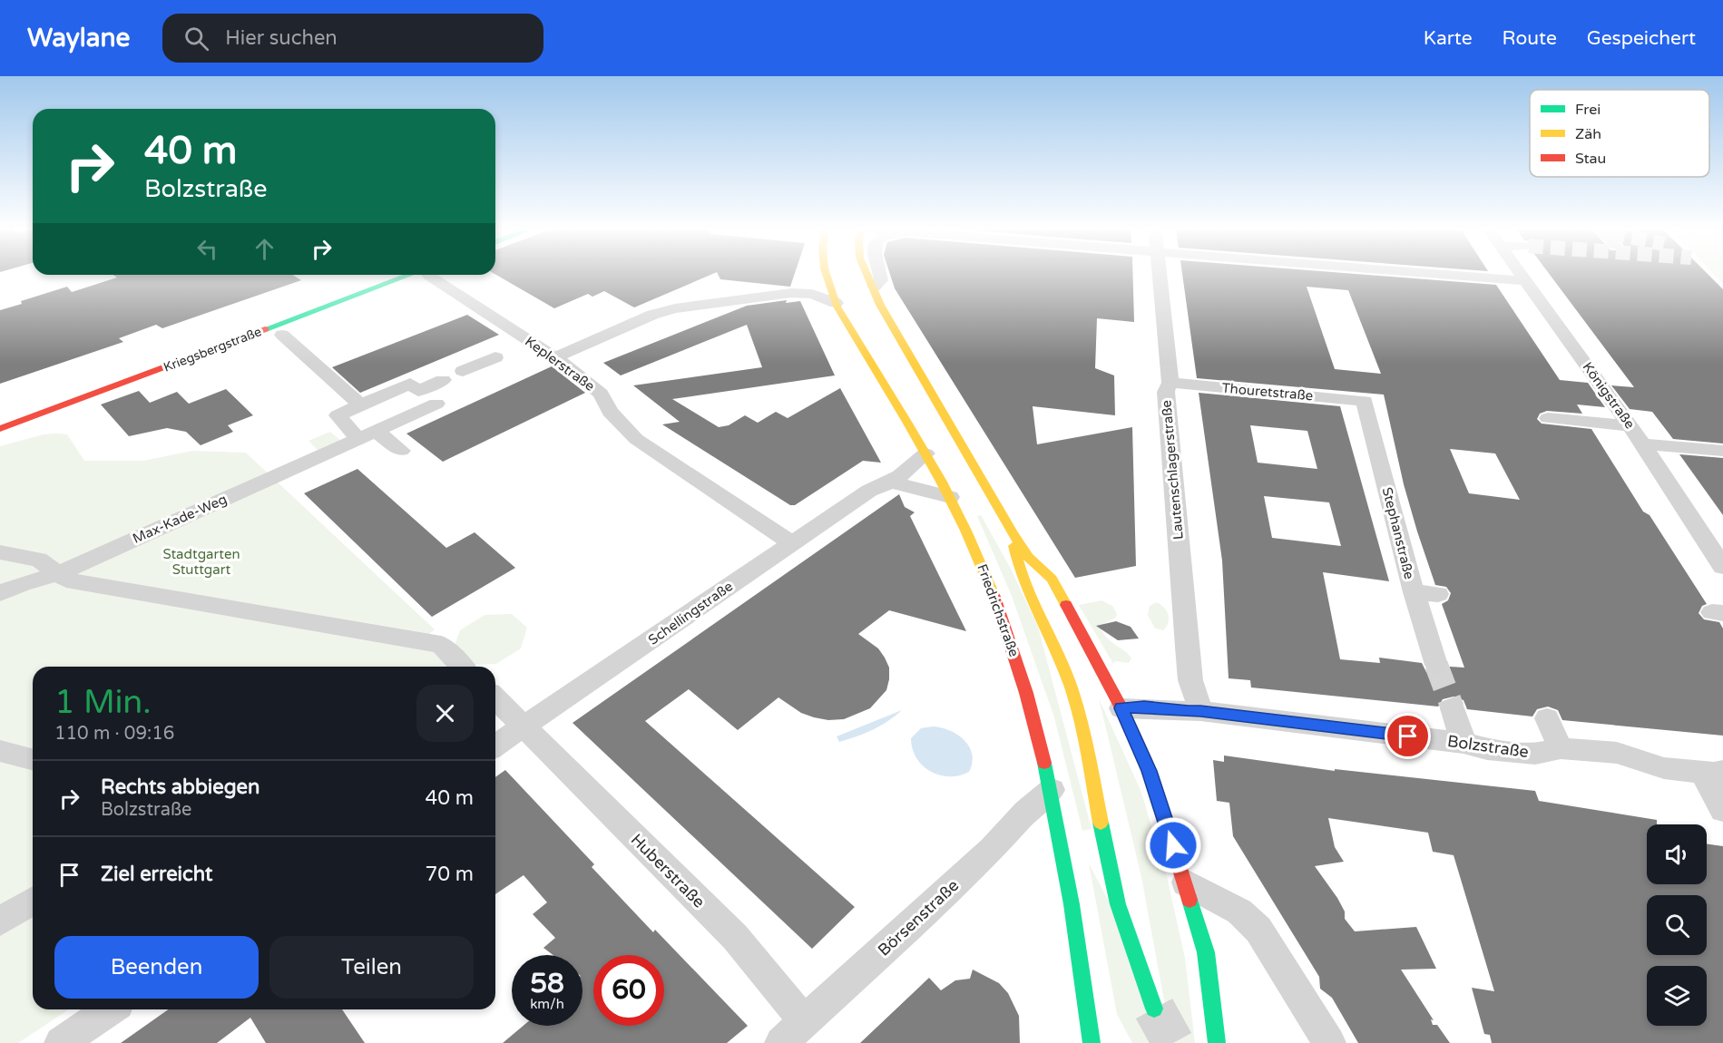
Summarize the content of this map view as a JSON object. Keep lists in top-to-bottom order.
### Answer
{
  "streets": {
    "main road": ["Kriegsbergstraße", "Friedrichstraße"],
    "street": [
      "Keplerstraße",
      "Thouretstraße",
      "Königstraße",
      "Lautenschlagerstraße",
      "Max-Kade-Weg",
      "Stephanstraße",
      "Schellingstraße",
      "Bolzstraße",
      "Huberstraße",
      "Börsenstraße"
    ]
  },
  "crossings": [
    ["Keplerstraße", "Schellingstraße"],
    ["Thouretstraße", "Lautenschlagerstraße"],
    ["Thouretstraße", "Stephanstraße"],
    ["Lautenschlagerstraße", "Bolzstraße"],
    ["Friedrichstraße", "Schellingstraße"],
    ["Friedrichstraße", "Börsenstraße"],
    ["Schellingstraße", "Huberstraße"],
    ["Huberstraße", "Börsenstraße"]
  ],
  "parks": ["Stadtgarten Stuttgart"],
  "legend": ["Frei", "Zäh", "Stau"],
  "page": {
    "header": "Waylane",
    "search": "Hier suchen",
    "nav": ["Karte", "Route", "Gespeichert"],
    "turn": ["40 m", "Bolzstraße"],
    "heading": ["1 Min.", "110 m · 09:16"],
    "list": [
      {
        "name": "Rechts abbiegen",
        "note": "Bolzstraße",
        "value": "40 m"
      },
      {
        "name": "Ziel erreicht",
        "value": "70 m"
      }
    ],
    "buttons": ["Beenden", "Teilen"],
    "speed": "58 km/h",
    "limit": "60"
  }
}
